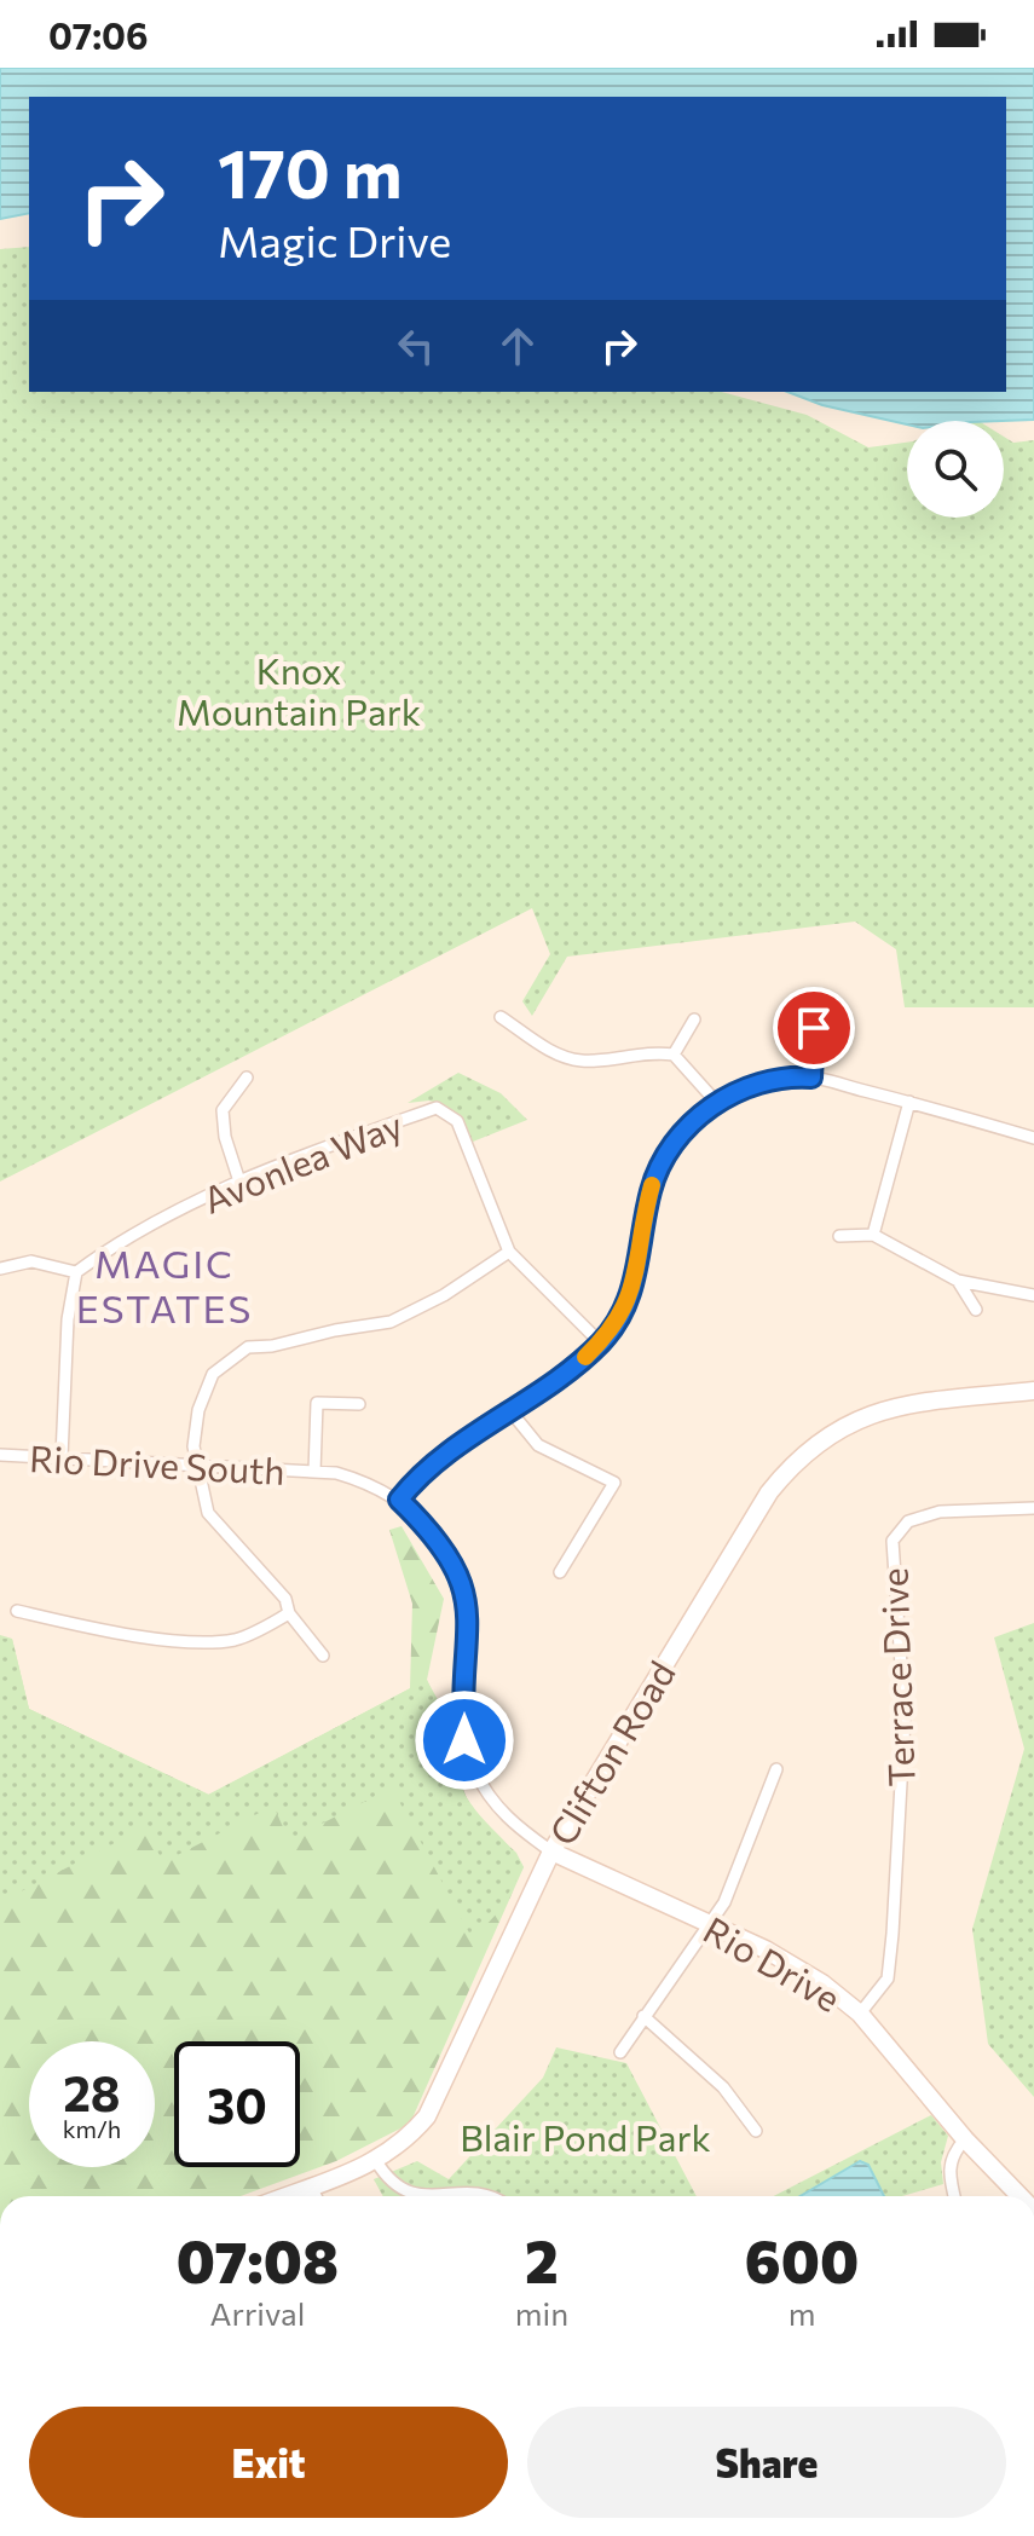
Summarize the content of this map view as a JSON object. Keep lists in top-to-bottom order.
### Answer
{
  "streets": {
    "street": [
      "Avonlea Way",
      "Rio Drive South",
      "Terrace Drive",
      "Clifton Road",
      "Rio Drive"
    ]
  },
  "crossings": [
    ["Rio Drive South", "Clifton Road"],
    ["Rio Drive South", "Rio Drive"],
    ["Terrace Drive", "Rio Drive"],
    ["Clifton Road", "Rio Drive"]
  ],
  "districts": ["MAGIC ESTATES"],
  "parks": ["Knox Mountain Park", "Blair Pond Park"],
  "page": {
    "status": "07:06",
    "turn": ["170 m", "Magic Drive"],
    "speed": "28 km/h",
    "limit": "30",
    "eta": [
      "07:08",
      "Arrival",
      "2",
      "min",
      "600",
      "m"
    ],
    "buttons": ["Exit", "Share"]
  }
}
